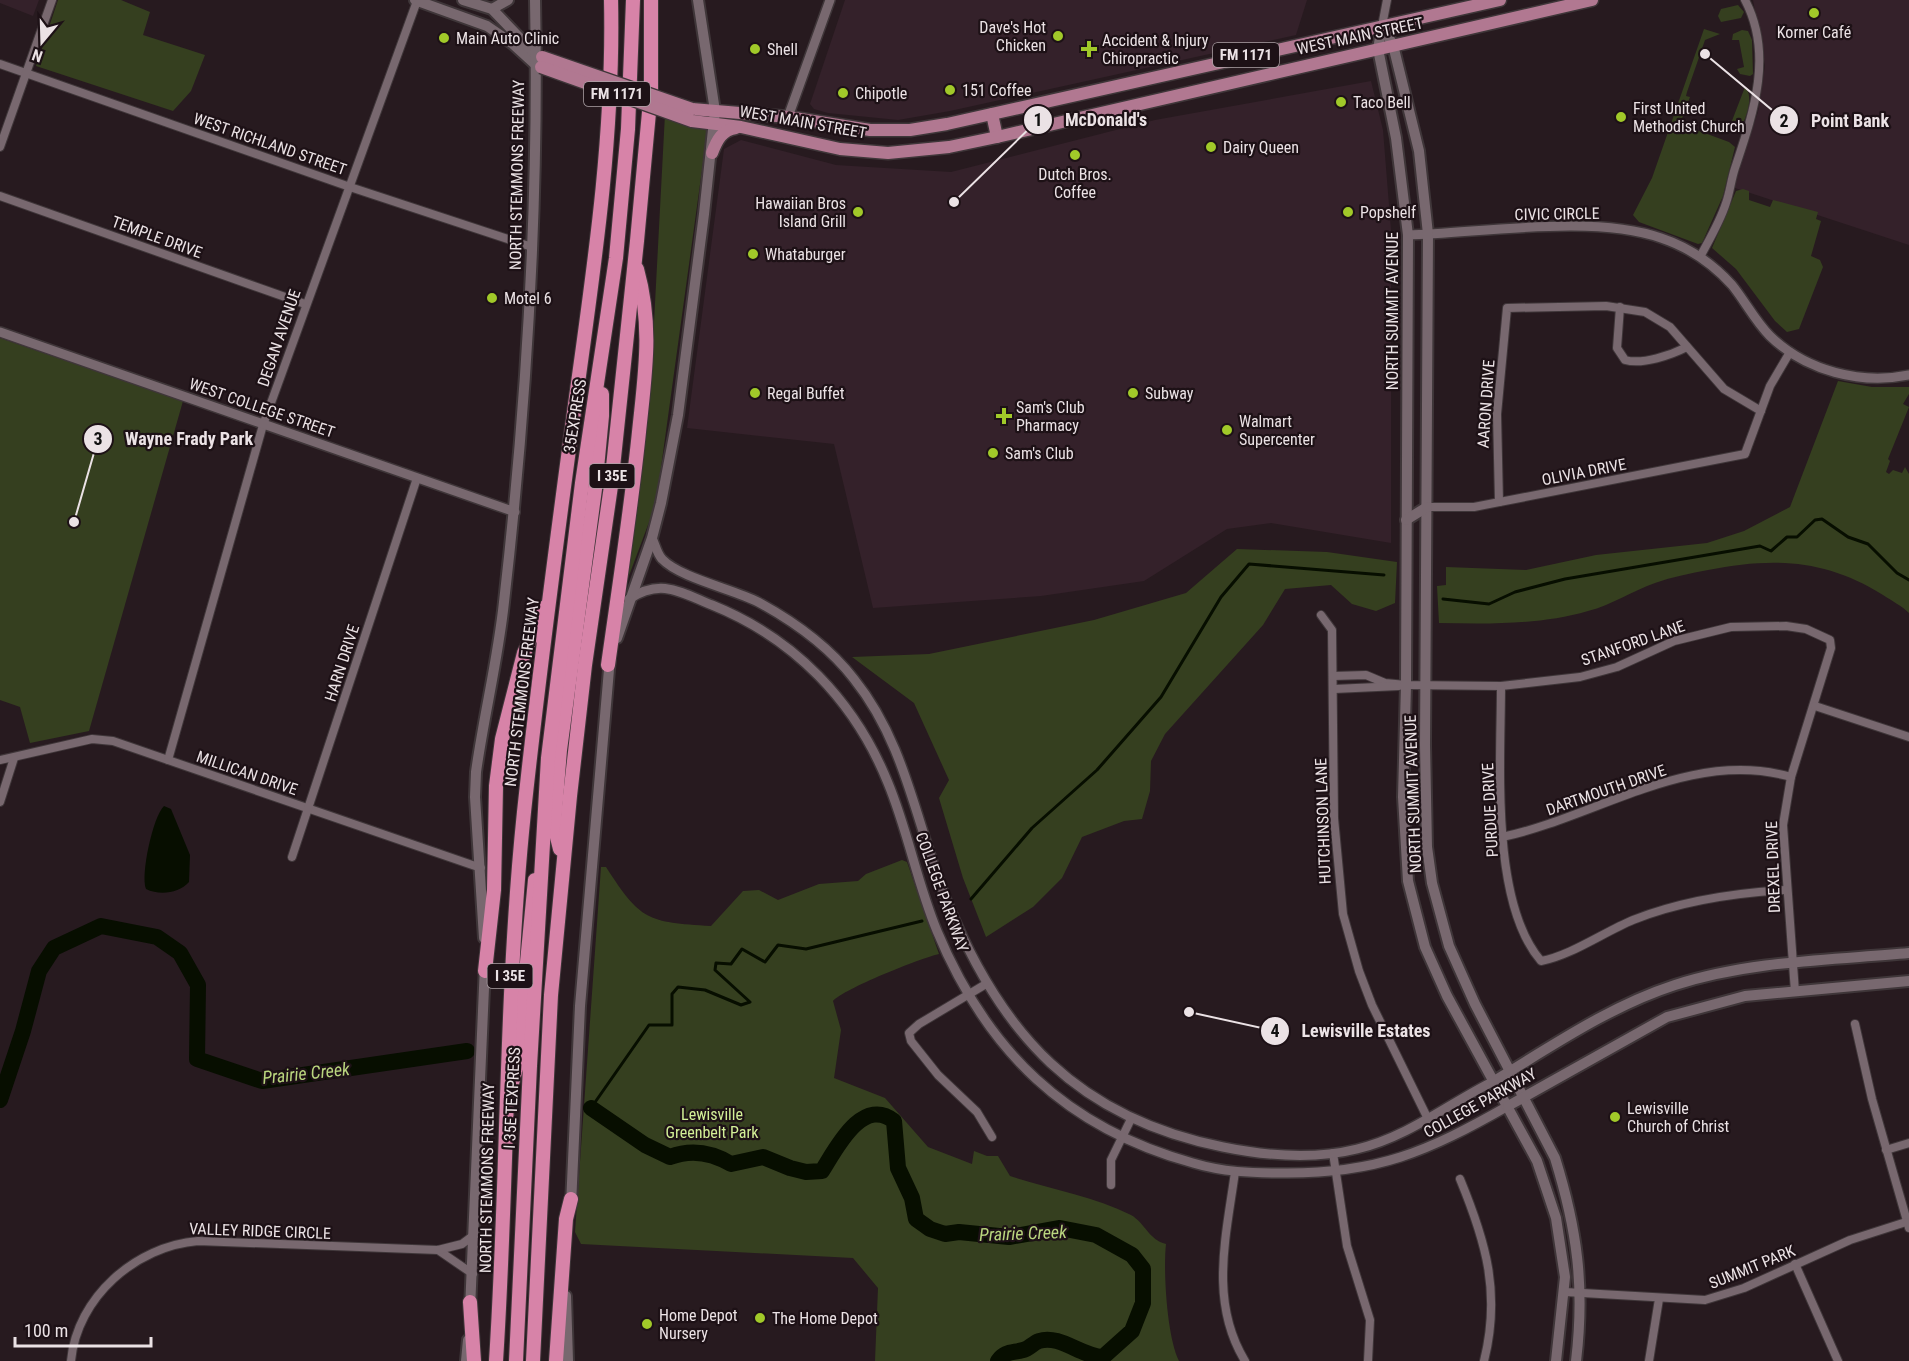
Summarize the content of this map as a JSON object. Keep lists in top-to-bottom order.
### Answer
{
  "streets": {
    "highway": [
      "NORTH STEMMONS FREEWAY",
      "35EXPRESS",
      "I 35E",
      "I 35E TEXPRESS"
    ],
    "main road": [
      "WEST MAIN STREET",
      "FM 1171",
      "NORTH SUMMIT AVENUE",
      "COLLEGE PARKWAY"
    ],
    "street": [
      "WEST RICHLAND STREET",
      "CIVIC CIRCLE",
      "TEMPLE DRIVE",
      "DEGAN AVENUE",
      "AARON DRIVE",
      "WEST COLLEGE STREET",
      "OLIVIA DRIVE",
      "STANFORD LANE",
      "HARN DRIVE",
      "MILLICAN DRIVE",
      "DARTMOUTH DRIVE",
      "PURDUE DRIVE",
      "HUTCHINSON LANE",
      "DREXEL DRIVE",
      "VALLEY RIDGE CIRCLE",
      "SUMMIT PARK"
    ]
  },
  "crossings": [
    ["WEST MAIN STREET", "NORTH STEMMONS FREEWAY"],
    ["WEST MAIN STREET", "NORTH SUMMIT AVENUE"],
    ["WEST MAIN STREET", "DEGAN AVENUE"],
    ["WEST RICHLAND STREET", "NORTH STEMMONS FREEWAY"],
    ["WEST RICHLAND STREET", "DEGAN AVENUE"],
    ["NORTH STEMMONS FREEWAY", "WEST COLLEGE STREET"],
    ["NORTH STEMMONS FREEWAY", "MILLICAN DRIVE"],
    ["NORTH STEMMONS FREEWAY", "VALLEY RIDGE CIRCLE"],
    ["CIVIC CIRCLE", "NORTH SUMMIT AVENUE"],
    ["TEMPLE DRIVE", "DEGAN AVENUE"],
    ["NORTH SUMMIT AVENUE", "OLIVIA DRIVE"],
    ["NORTH SUMMIT AVENUE", "STANFORD LANE"],
    ["NORTH SUMMIT AVENUE", "COLLEGE PARKWAY"],
    ["NORTH SUMMIT AVENUE", "SUMMIT PARK"],
    ["DEGAN AVENUE", "WEST COLLEGE STREET"],
    ["DEGAN AVENUE", "MILLICAN DRIVE"],
    ["AARON DRIVE", "OLIVIA DRIVE"],
    ["WEST COLLEGE STREET", "HARN DRIVE"],
    ["35EXPRESS", "I 35E TEXPRESS"],
    ["STANFORD LANE", "PURDUE DRIVE"],
    ["STANFORD LANE", "HUTCHINSON LANE"],
    ["STANFORD LANE", "DREXEL DRIVE"],
    ["HARN DRIVE", "MILLICAN DRIVE"],
    ["DARTMOUTH DRIVE", "PURDUE DRIVE"],
    ["DARTMOUTH DRIVE", "DREXEL DRIVE"],
    ["PURDUE DRIVE", "DREXEL DRIVE"],
    ["HUTCHINSON LANE", "COLLEGE PARKWAY"],
    ["DREXEL DRIVE", "COLLEGE PARKWAY"]
  ],
  "water": ["Prairie Creek"],
  "parks": ["Lewisville Greenbelt Park"],
  "places": {
    "other": [
      "Korner Café",
      "Dave's Hot Chicken",
      "Main Auto Clinic",
      "Shell",
      "Point Bank",
      "151 Coffee",
      "Chipotle",
      "Taco Bell",
      "First United Methodist Church",
      "Dairy Queen",
      "Dutch Bros. Coffee",
      "McDonald's",
      "Hawaiian Bros Island Grill",
      "Popshelf",
      "Whataburger",
      "Motel 6",
      "Regal Buffet",
      "Subway",
      "Walmart Supercenter",
      "Sam's Club",
      "Wayne Frady Park",
      "Lewisville Estates",
      "Lewisville Church of Christ",
      "The Home Depot",
      "Home Depot Nursery"
    ],
    "health": ["Accident & Injury Chiropractic", "Sam's Club Pharmacy"]
  },
  "scale_bar": "100 m",
  "north": "bottom"
}
